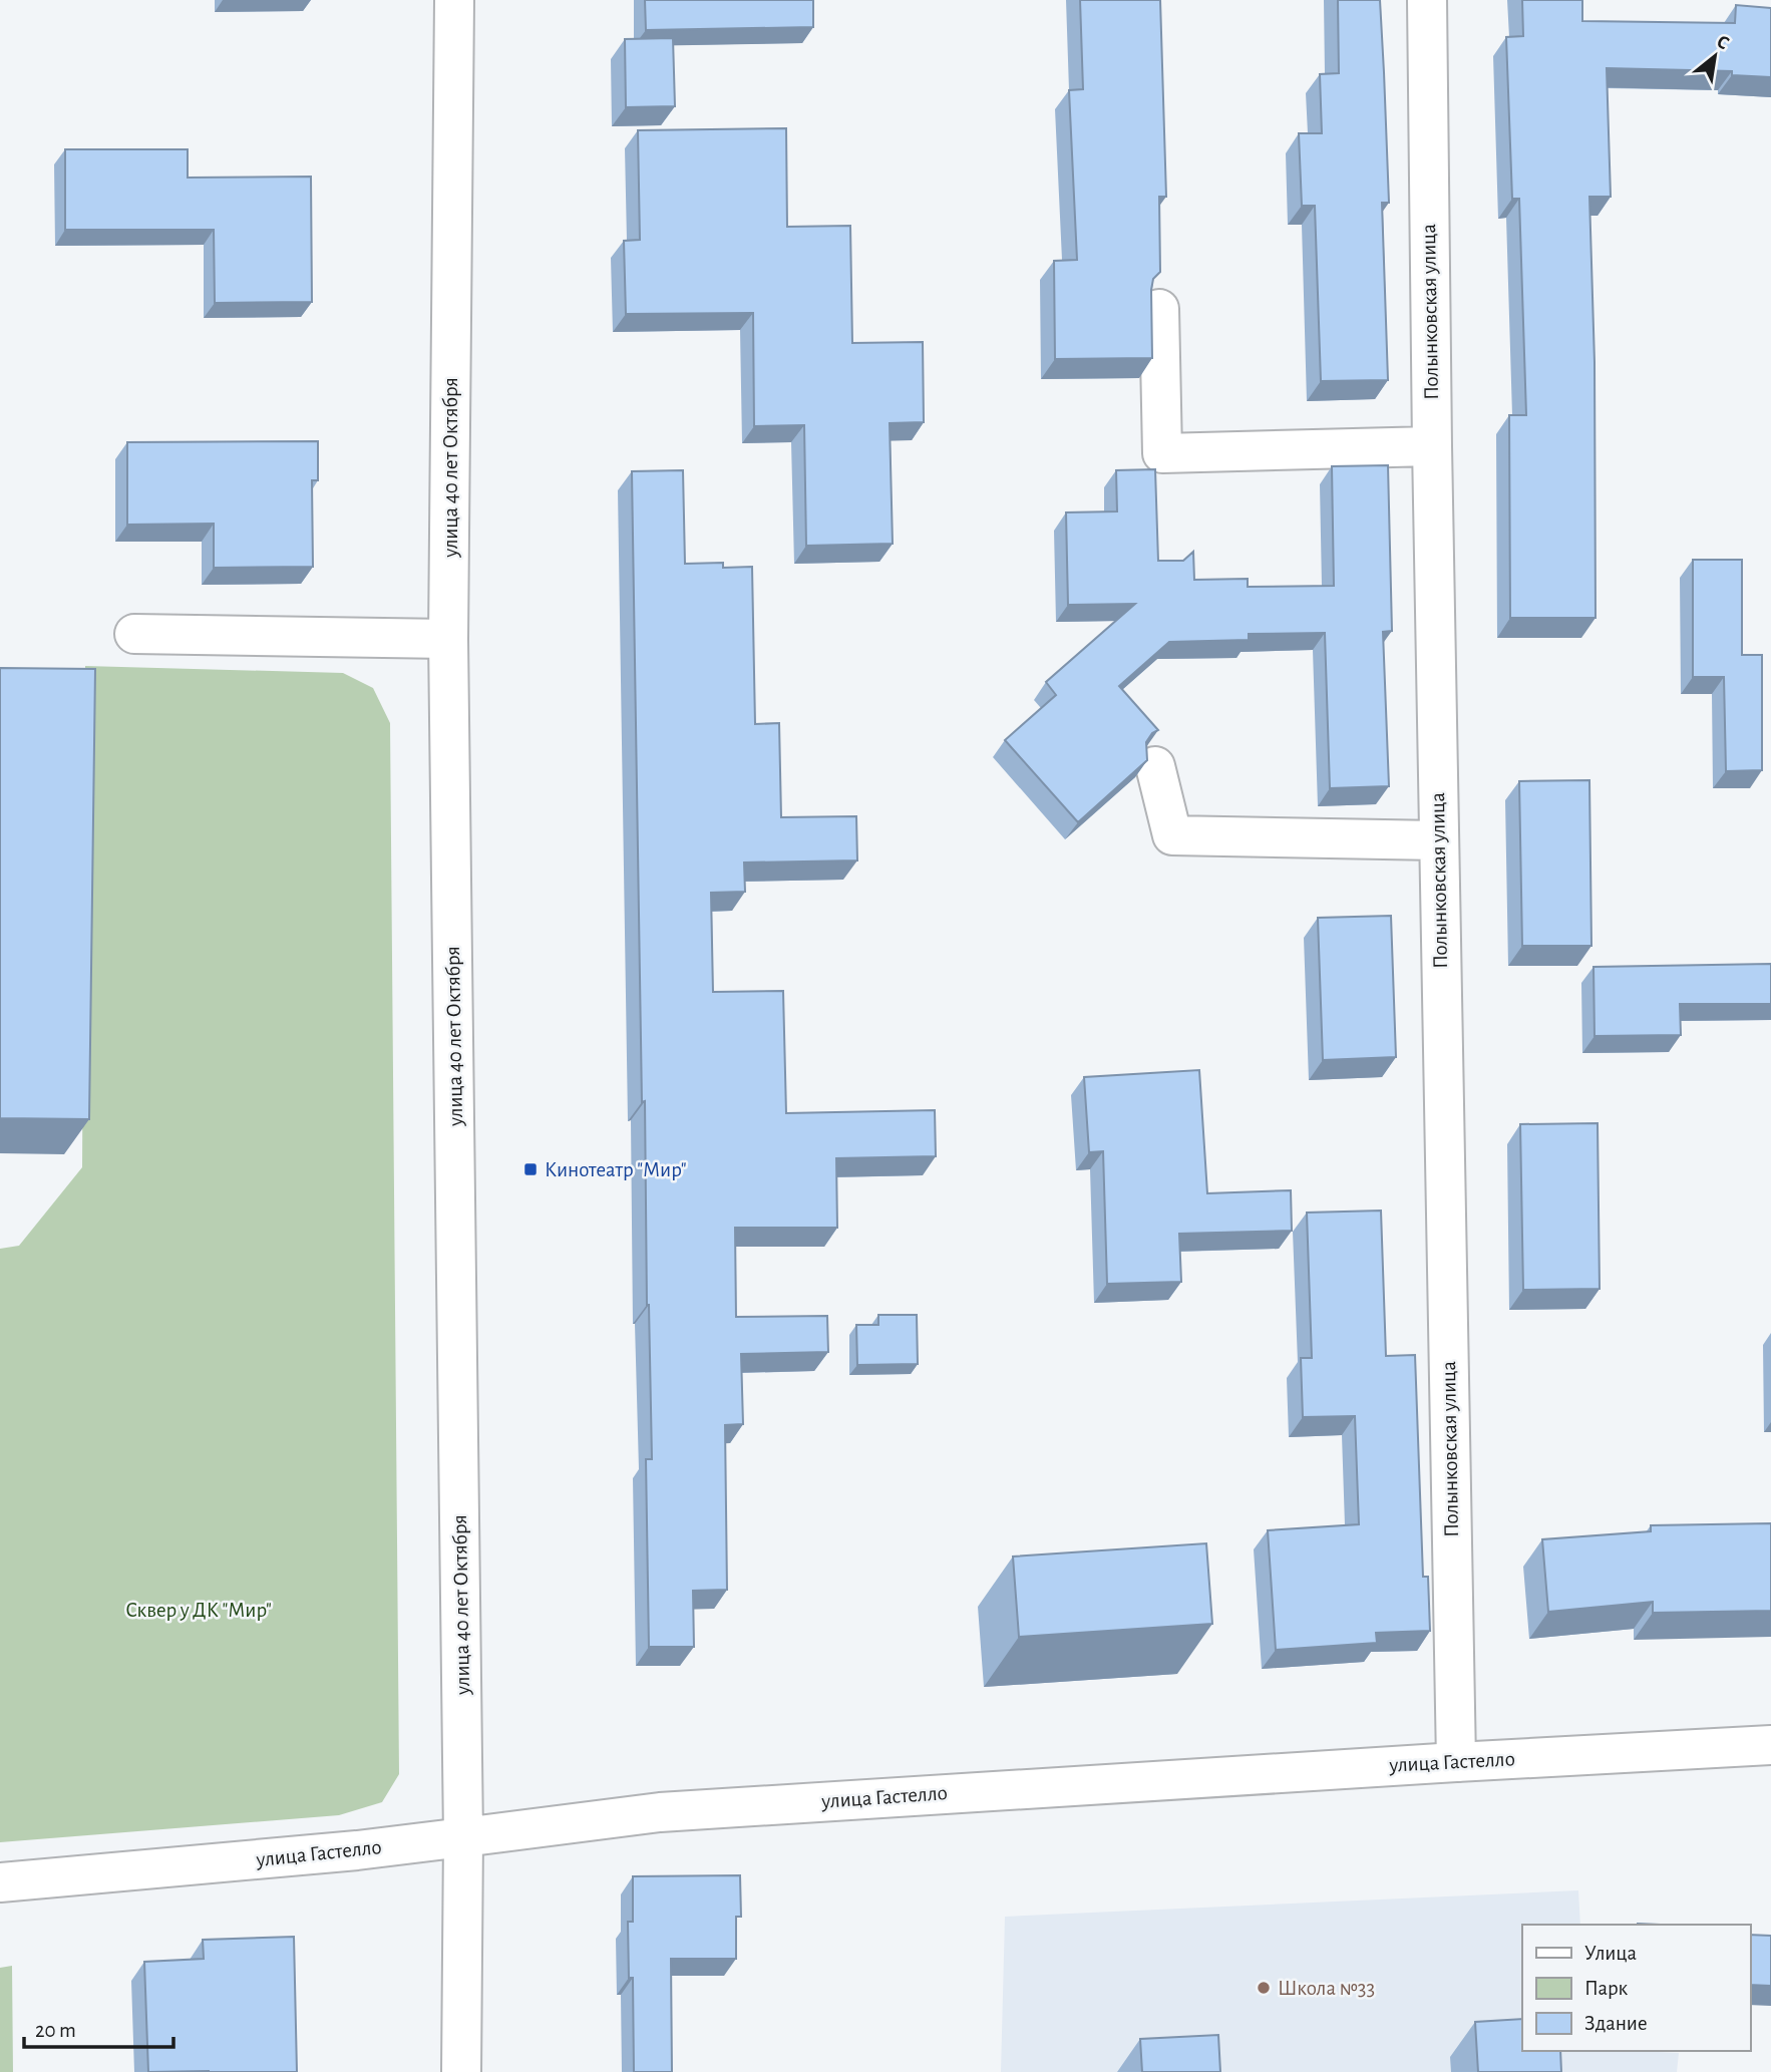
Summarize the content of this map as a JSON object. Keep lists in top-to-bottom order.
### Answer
{
  "streets": {
    "main road": ["Полынковская улица", "улица 40 лет Октября", "улица Гастелло"]
  },
  "crossings": [
    ["Полынковская улица", "улица Гастелло"],
    ["улица 40 лет Октября", "улица Гастелло"]
  ],
  "parks": ["Сквер у ДК \"Мир\""],
  "places": {
    "transit": ["Кинотеатр \"Мир\""],
    "other": ["Школа №33"]
  },
  "legend": ["Улица", "Парк", "Здание"],
  "scale_bar": "20 m",
  "north": "top right"
}
